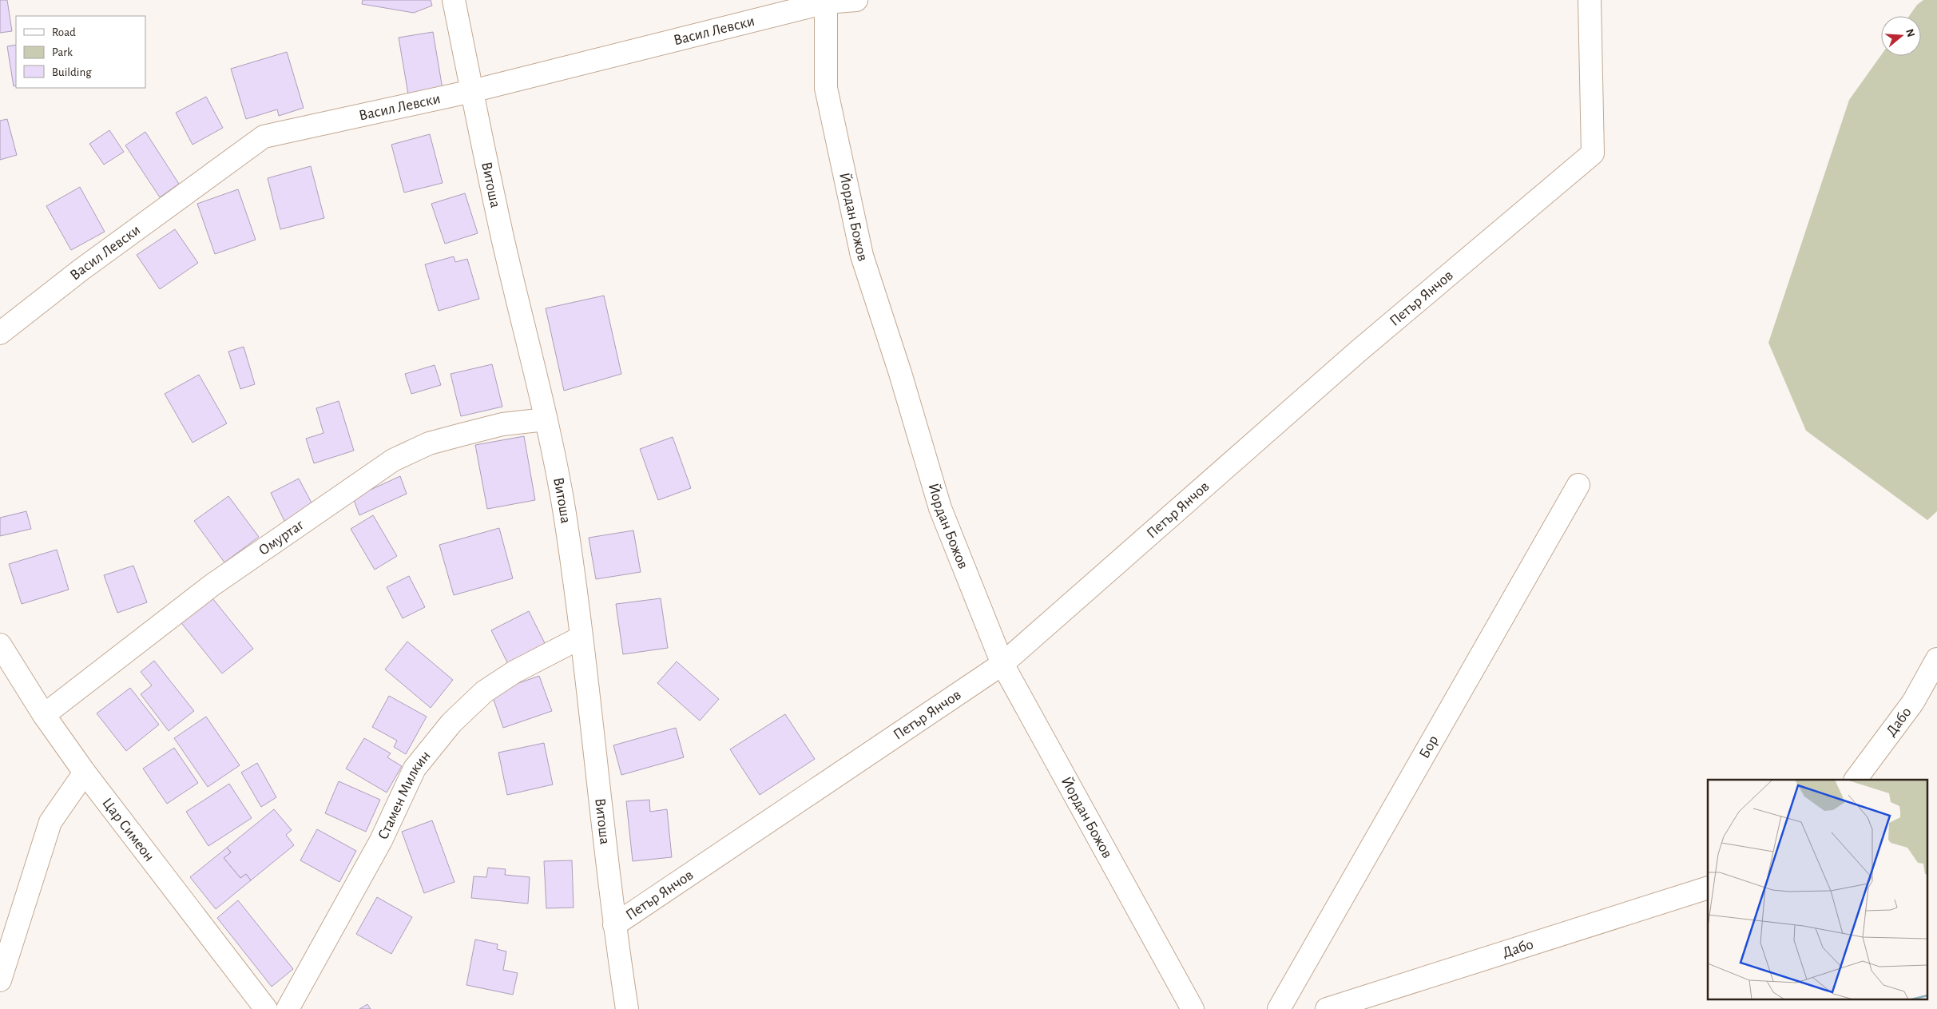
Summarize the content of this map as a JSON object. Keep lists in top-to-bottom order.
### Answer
{
  "streets": {
    "street": [
      "Васил Левски",
      "Витоша",
      "Йордан Божов",
      "Петър Янчов",
      "Омуртаг",
      "Дабо",
      "Бор",
      "Стамен Милкин",
      "Цар Симеон"
    ]
  },
  "crossings": [
    ["Васил Левски", "Витоша"],
    ["Васил Левски", "Йордан Божов"],
    ["Витоша", "Петър Янчов"],
    ["Витоша", "Омуртаг"],
    ["Витоша", "Стамен Милкин"],
    ["Йордан Божов", "Петър Янчов"],
    ["Омуртаг", "Цар Симеон"]
  ],
  "legend": ["Road", "Park", "Building"],
  "north": "right"
}
